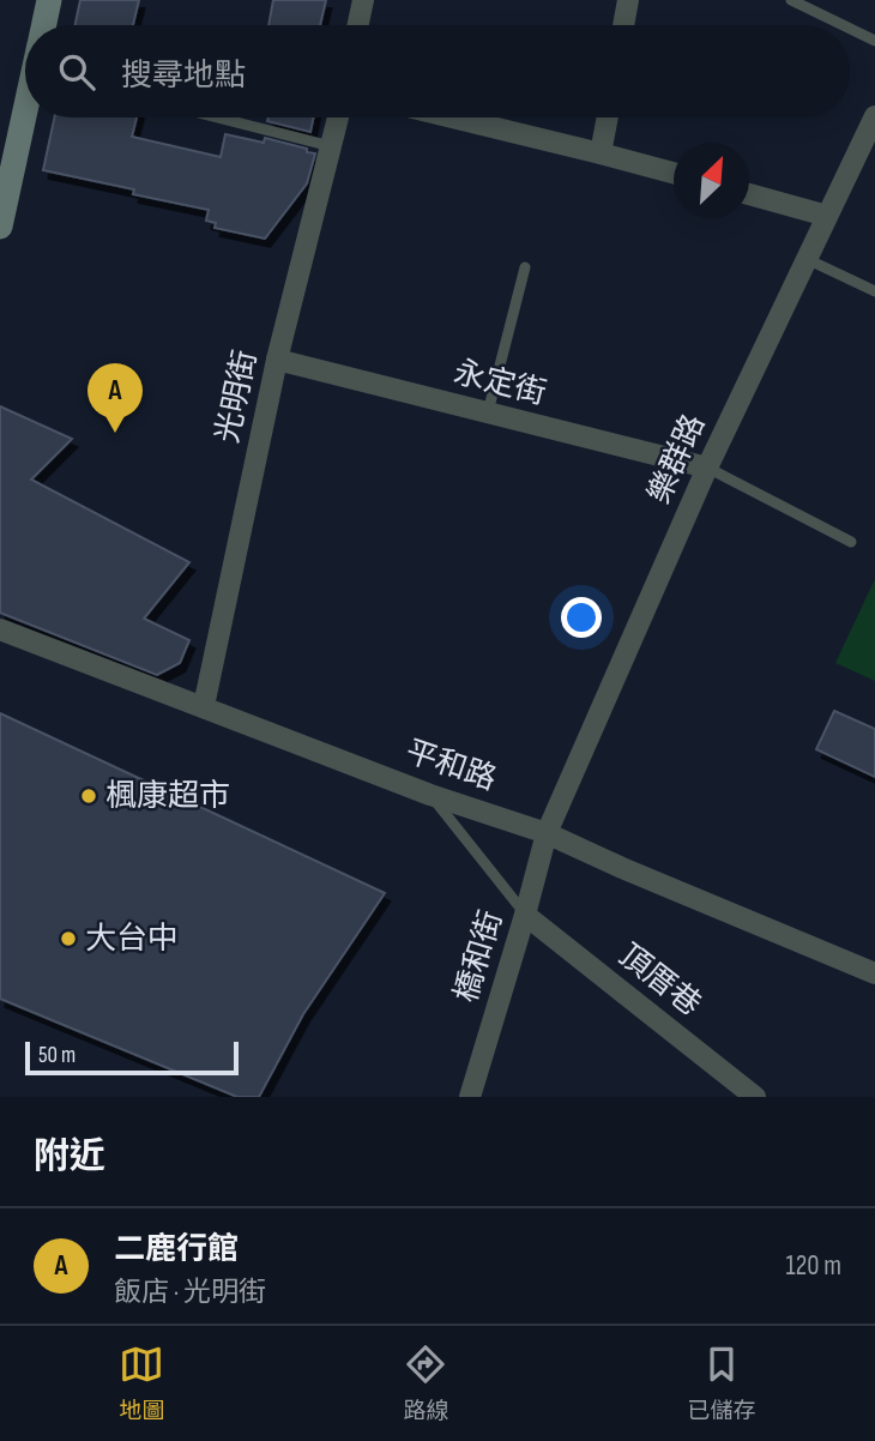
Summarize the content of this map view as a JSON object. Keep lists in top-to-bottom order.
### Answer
{
  "streets": {
    "street": [
      "永定街",
      "光明街",
      "樂群路",
      "平和路",
      "橋和街",
      "頂厝巷"
    ]
  },
  "crossings": [
    ["永定街", "光明街"],
    ["永定街", "樂群路"],
    ["光明街", "平和路"],
    ["樂群路", "平和路"],
    ["樂群路", "橋和街"],
    ["平和路", "橋和街"],
    ["橋和街", "頂厝巷"]
  ],
  "places": ["楓康超市", "大台中"],
  "scale_bar": "50 m",
  "north": "top right",
  "page": {
    "search": "搜尋地點",
    "pins": "A",
    "scale": "50 m",
    "heading": "附近",
    "list": [
      {
        "mark": "A",
        "name": "二鹿行館",
        "note": "飯店 · 光明街",
        "value": "120 m"
      }
    ],
    "nav": ["地圖", "路線", "已儲存"]
  }
}
